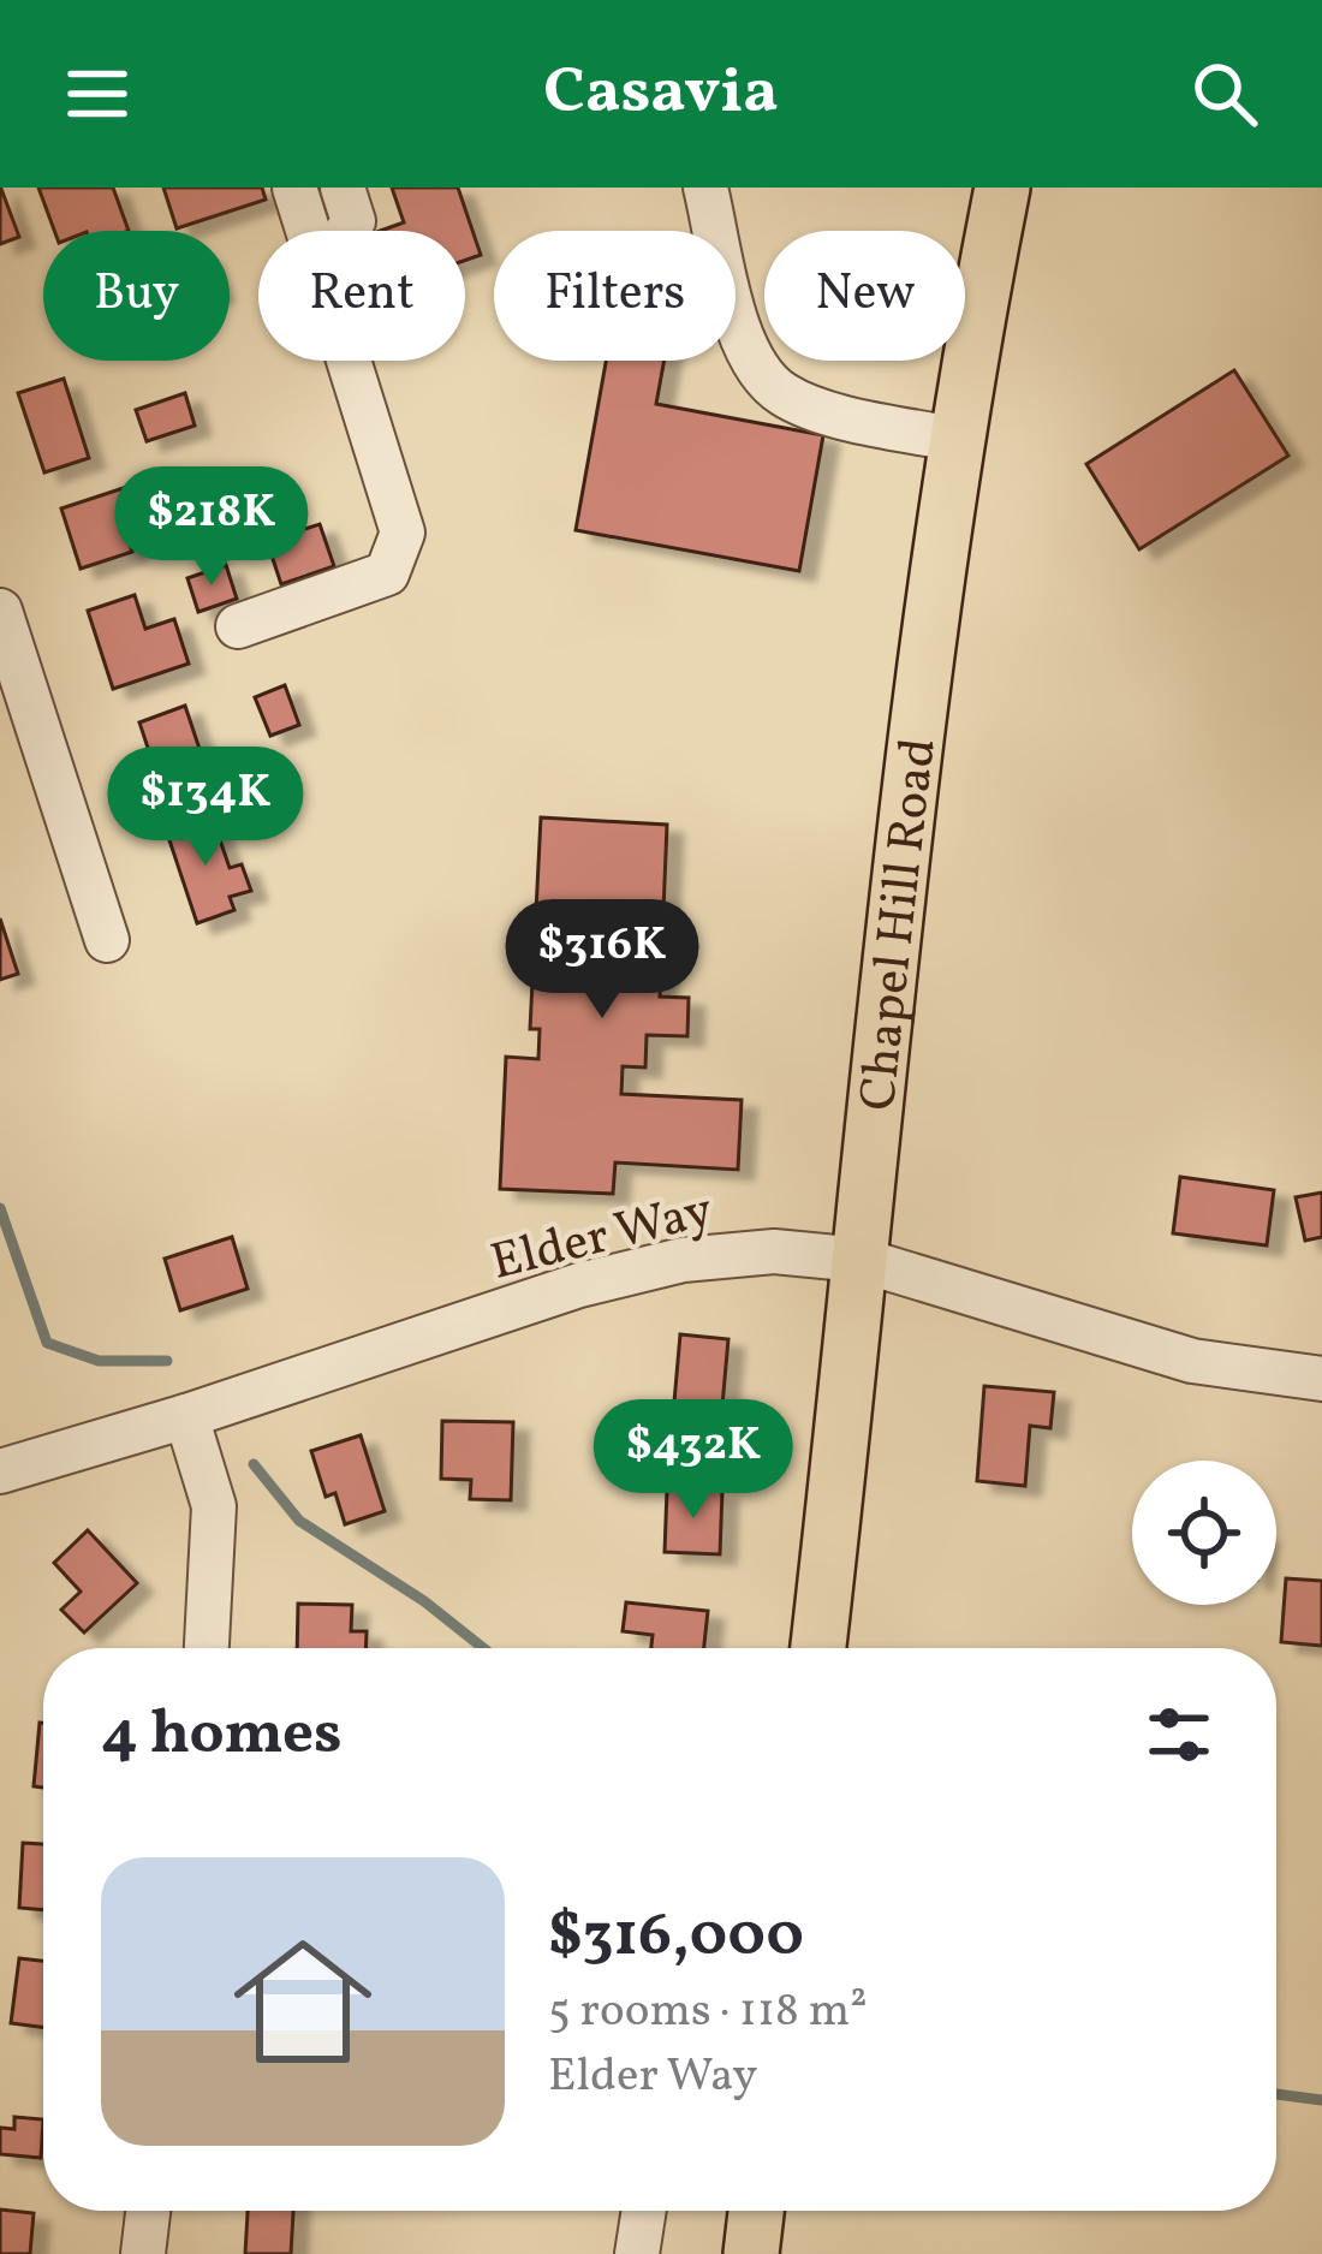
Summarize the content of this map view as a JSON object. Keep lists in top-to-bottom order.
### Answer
{
  "streets": {
    "main road": ["Chapel Hill Road"],
    "street": ["Elder Way"]
  },
  "crossings": [
    ["Chapel Hill Road", "Elder Way"]
  ],
  "page": {
    "header": "Casavia",
    "chip": [
      "Buy",
      "Rent",
      "Filters",
      "New"
    ],
    "price": [
      "$218K",
      "$134K",
      "$316K",
      "$432K"
    ],
    "heading": "4 homes",
    "list": [
      {
        "name": "$316,000",
        "note": "5 rooms · 118 m² · Elder Way"
      }
    ]
  }
}
